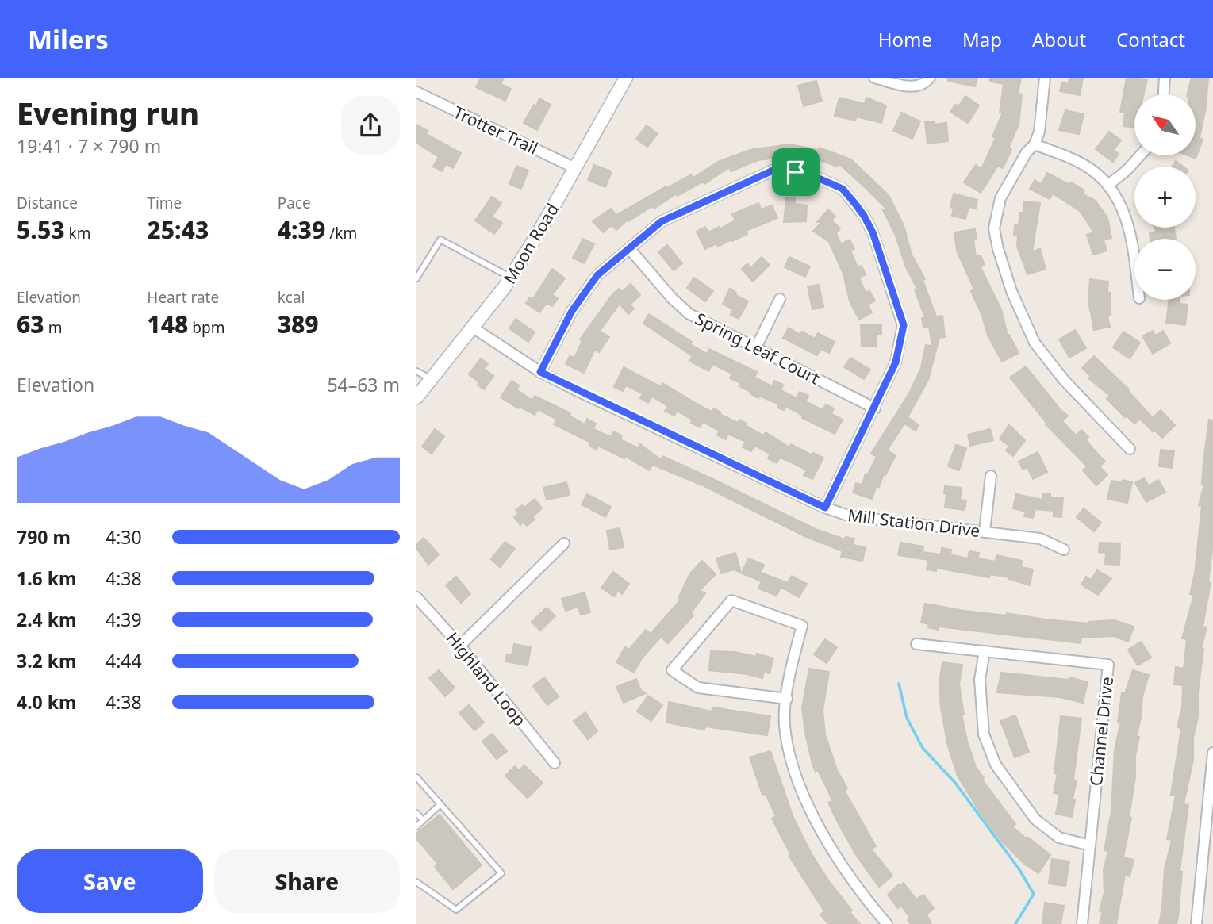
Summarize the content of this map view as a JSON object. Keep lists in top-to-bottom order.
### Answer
{
  "streets": {
    "street": [
      "Trotter Trail",
      "Moon Road",
      "Spring Leaf Court",
      "Mill Station Drive",
      "Highland Loop",
      "Channel Drive"
    ]
  },
  "crossings": [
    ["Trotter Trail", "Moon Road"],
    ["Moon Road", "Mill Station Drive"]
  ],
  "north": "top left",
  "page": {
    "header": "Milers",
    "nav": [
      "Home",
      "Map",
      "About",
      "Contact"
    ],
    "heading": ["Evening run", "19:41 · 7 × 790 m"],
    "map_buttons": ["+", "−"],
    "stats": [
      ["Distance", "5.53 km"],
      ["Time", "25:43"],
      ["Pace", "4:39 /km"],
      ["Elevation", "63 m"],
      ["Heart rate", "148 bpm"],
      ["kcal", "389"]
    ],
    "chart": ["Elevation", "54–63 m"],
    "list": [
      {
        "name": "790 m",
        "note": "4:30"
      },
      {
        "name": "1.6 km",
        "note": "4:38"
      },
      {
        "name": "2.4 km",
        "note": "4:39"
      },
      {
        "name": "3.2 km",
        "note": "4:44"
      },
      {
        "name": "4.0 km",
        "note": "4:38"
      }
    ],
    "buttons": ["Save", "Share"]
  }
}
